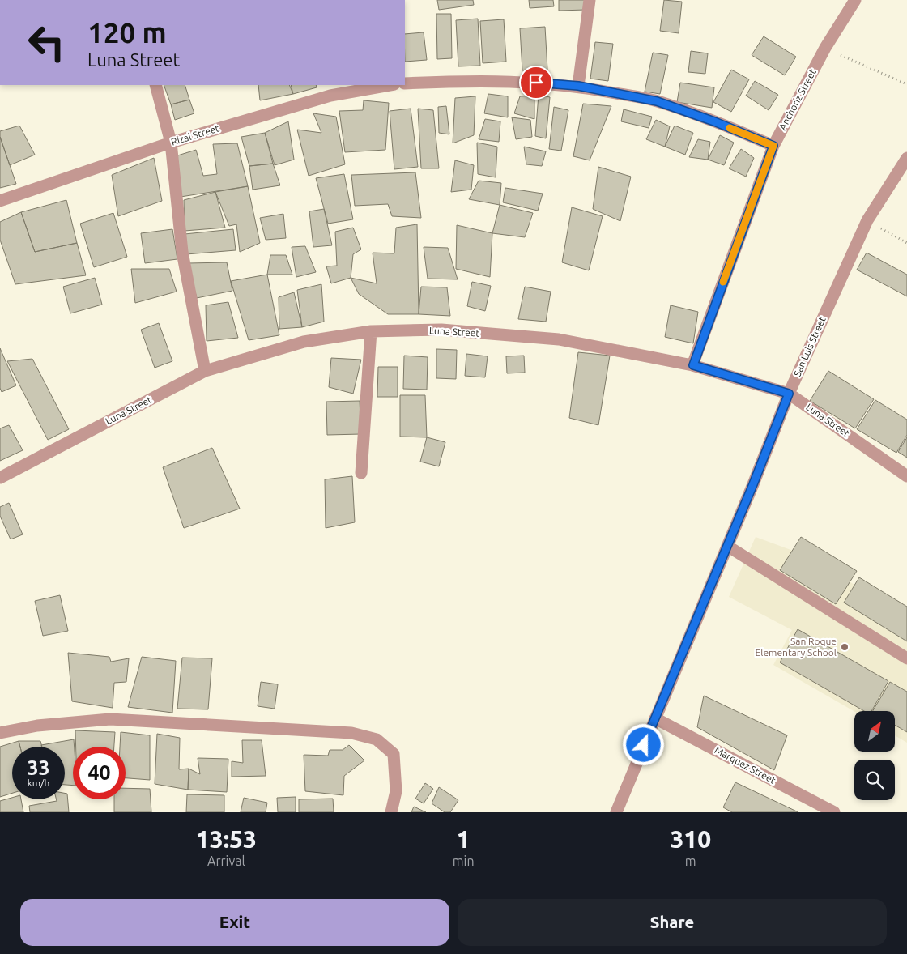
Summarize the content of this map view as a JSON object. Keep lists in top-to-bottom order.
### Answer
{
  "streets": {
    "street": [
      "Anchoriz Street",
      "Rizal Street",
      "Luna Street",
      "San Luis Street",
      "Marquez Street"
    ]
  },
  "crossings": [
    ["Anchoriz Street", "Luna Street"],
    ["Luna Street", "San Luis Street"],
    ["San Luis Street", "Marquez Street"]
  ],
  "places": ["San Roque Elementary School"],
  "north": "top right",
  "page": {
    "turn": ["120 m", "Luna Street"],
    "speed": "33 km/h",
    "limit": "40",
    "eta": [
      "13:53",
      "Arrival",
      "1",
      "min",
      "310",
      "m"
    ],
    "buttons": ["Exit", "Share"]
  }
}
